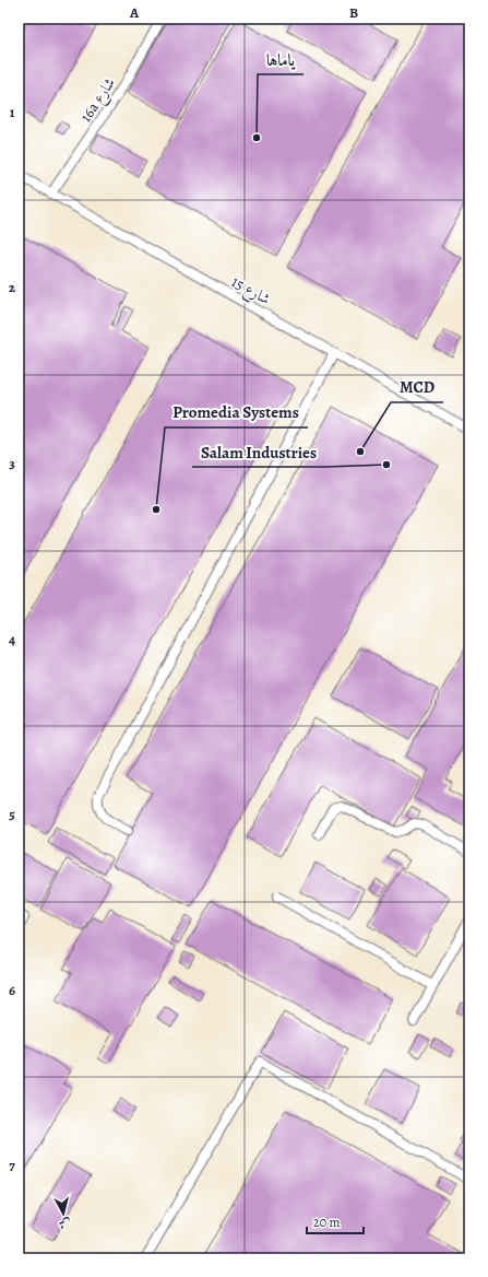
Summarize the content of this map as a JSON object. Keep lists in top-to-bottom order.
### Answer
{
  "streets": {
    "lane": ["16a شارع", "شارع 15"]
  },
  "crossings": [
    ["16a شارع", "شارع 15"]
  ],
  "places": [
    "ياماها",
    "MCD",
    "Salam Industries",
    "Promedia Systems"
  ],
  "scale_bar": "20 m",
  "north": "bottom",
  "grid": {
    "columns": ["A", "B"],
    "rows": [
      "1",
      "2",
      "3",
      "4",
      "5",
      "6",
      "7"
    ]
  }
}
